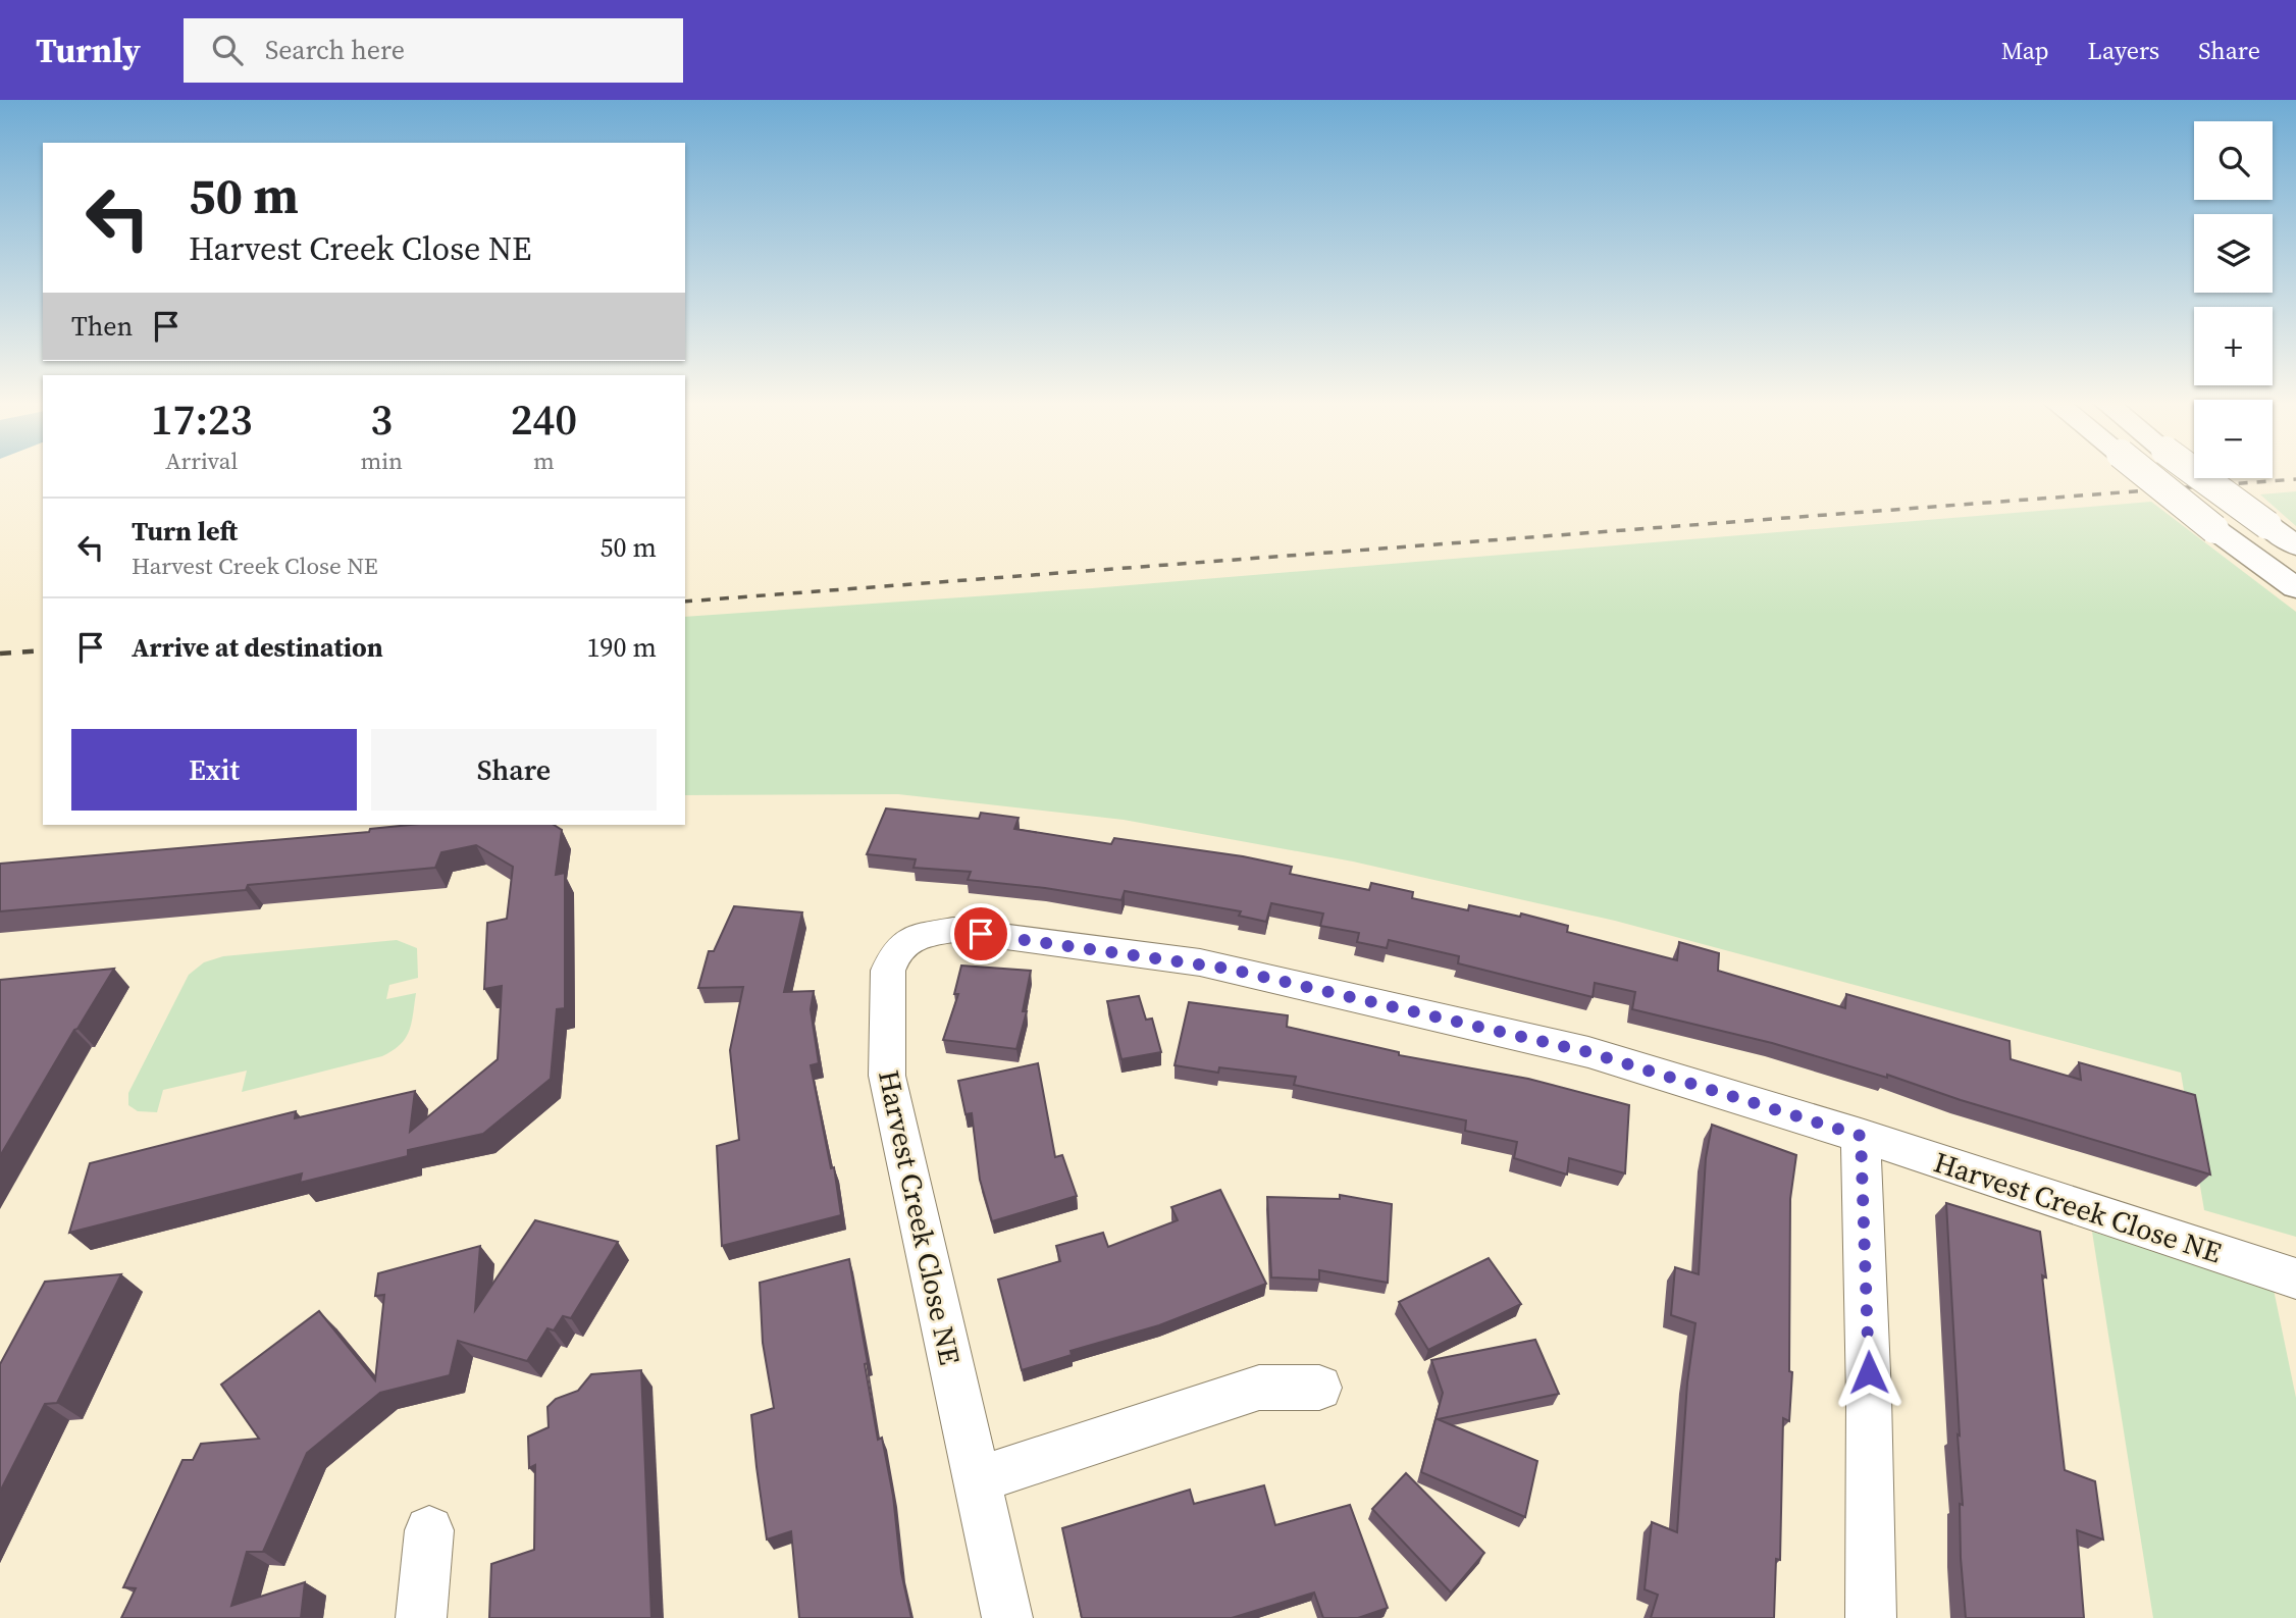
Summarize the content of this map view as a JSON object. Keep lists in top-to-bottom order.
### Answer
{
  "streets": {
    "street": ["Harvest Creek Close NE"]
  },
  "page": {
    "header": "Turnly",
    "search": "Search here",
    "nav": ["Map", "Layers", "Share"],
    "map_buttons": ["+", "−"],
    "turn": ["50 m", "Harvest Creek Close NE"],
    "then": "Then",
    "eta": [
      "17:23",
      "Arrival",
      "3",
      "min",
      "240",
      "m"
    ],
    "list": [
      {
        "name": "Turn left",
        "note": "Harvest Creek Close NE",
        "value": "50 m"
      },
      {
        "name": "Arrive at destination",
        "value": "190 m"
      }
    ],
    "buttons": ["Exit", "Share"]
  }
}
